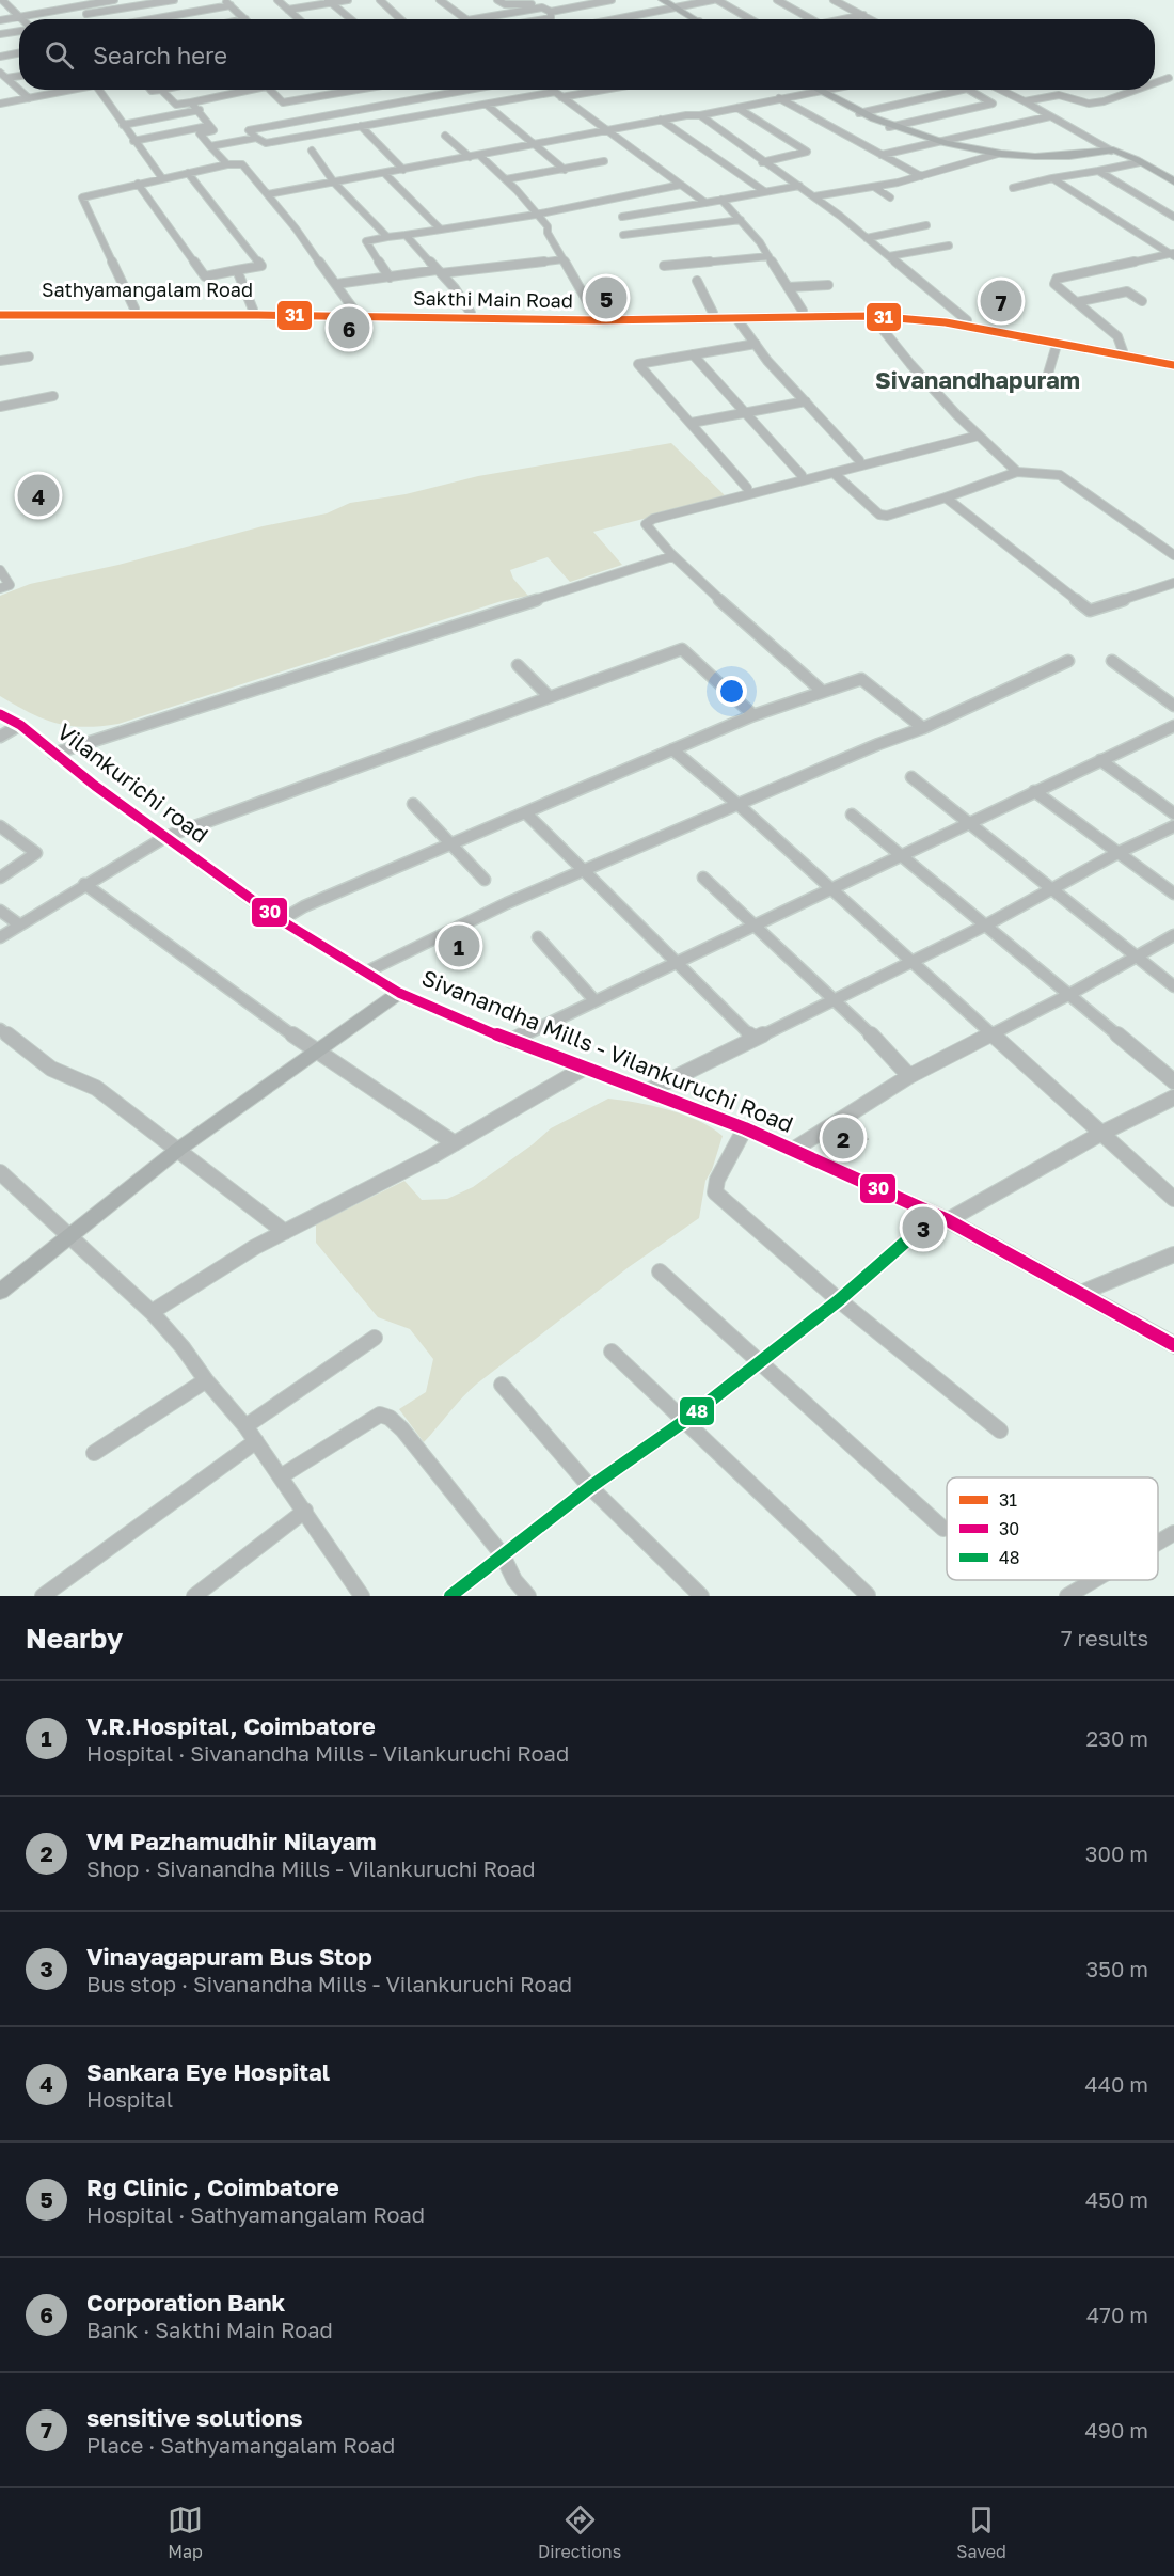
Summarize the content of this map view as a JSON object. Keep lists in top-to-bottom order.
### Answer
{
  "streets": {
    "highway": ["Sathyamangalam Road", "Sakthi Main Road"],
    "street": ["Vilankurichi road", "Sivanandha Mills - Vilankuruchi Road"]
  },
  "crossings": [
    ["Sathyamangalam Road", "Sakthi Main Road"],
    ["Vilankurichi road", "Sivanandha Mills - Vilankuruchi Road"]
  ],
  "districts": ["Sivanandhapuram"],
  "lines": ["transit line 31", "transit line 30", "transit line 48"],
  "legend": ["31", "30", "48"],
  "page": {
    "search": "Search here",
    "pins": [
      "5",
      "7",
      "6",
      "4",
      "1",
      "2",
      "3"
    ],
    "heading": ["Nearby", "7 results"],
    "list": [
      {
        "mark": "1",
        "name": "V.R.Hospital, Coimbatore",
        "note": "Hospital · Sivanandha Mills - Vilankuruchi Road",
        "value": "230 m"
      },
      {
        "mark": "2",
        "name": "VM Pazhamudhir Nilayam",
        "note": "Shop · Sivanandha Mills - Vilankuruchi Road",
        "value": "300 m"
      },
      {
        "mark": "3",
        "name": "Vinayagapuram Bus Stop",
        "note": "Bus stop · Sivanandha Mills - Vilankuruchi Road",
        "value": "350 m"
      },
      {
        "mark": "4",
        "name": "Sankara Eye Hospital",
        "note": "Hospital",
        "value": "440 m"
      },
      {
        "mark": "5",
        "name": "Rg Clinic , Coimbatore",
        "note": "Hospital · Sathyamangalam Road",
        "value": "450 m"
      },
      {
        "mark": "6",
        "name": "Corporation Bank",
        "note": "Bank · Sakthi Main Road",
        "value": "470 m"
      },
      {
        "mark": "7",
        "name": "sensitive solutions",
        "note": "Place · Sathyamangalam Road",
        "value": "490 m"
      }
    ],
    "nav": ["Map", "Directions", "Saved"]
  }
}
